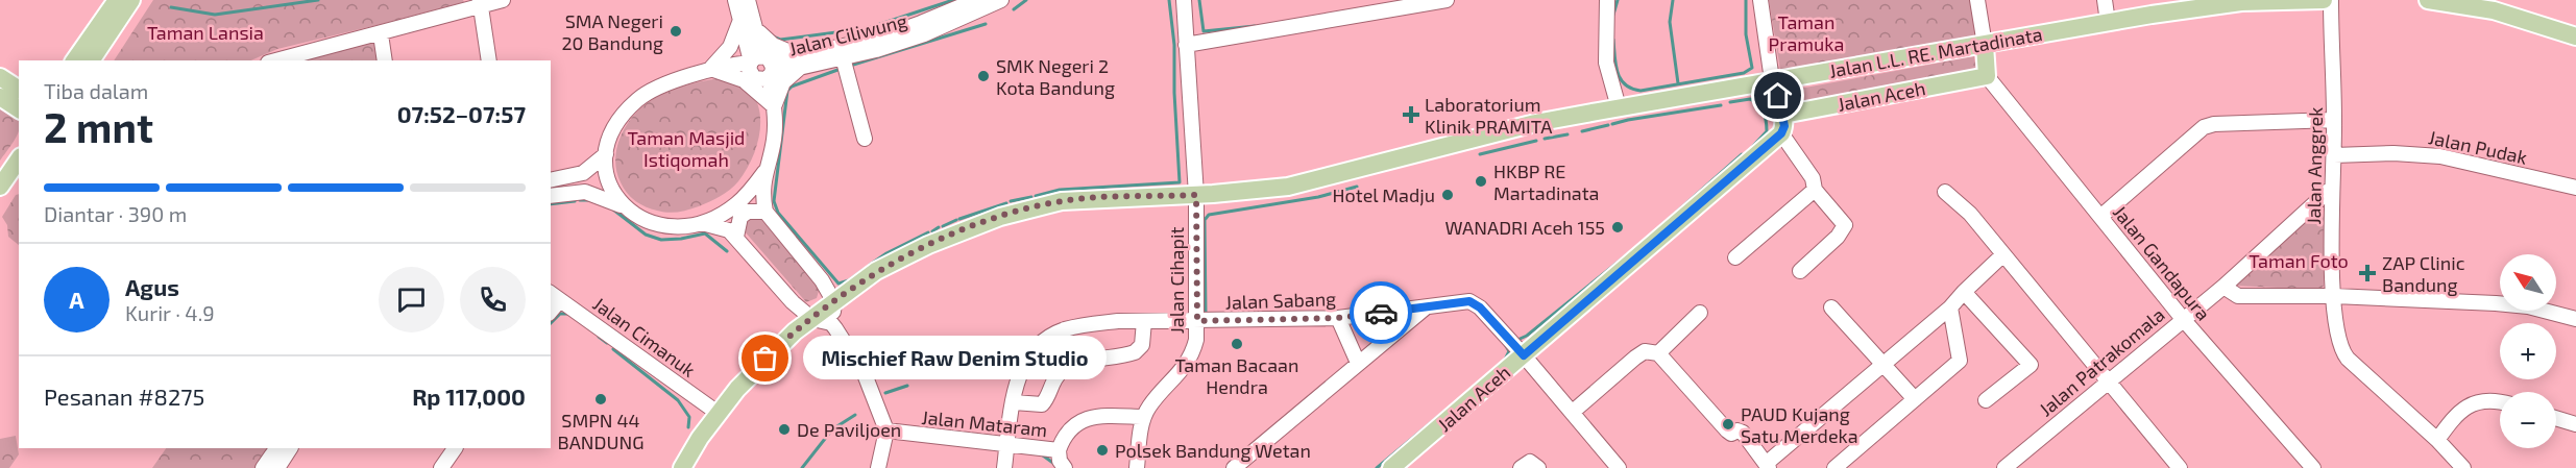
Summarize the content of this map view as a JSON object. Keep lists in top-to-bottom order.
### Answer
{
  "streets": {
    "main road": ["Jalan L.L. RE. Martadinata", "Jalan Aceh"],
    "street": [
      "Jalan Ciliwung",
      "Jalan Pudak",
      "Jalan Anggrek",
      "Jalan Gandapura",
      "Jalan Cihapit",
      "Jalan Sabang",
      "Jalan Cimanuk",
      "Jalan Patrakomala",
      "Jalan Mataram"
    ]
  },
  "crossings": [
    ["Jalan L.L. RE. Martadinata", "Jalan Cihapit"],
    ["Jalan L.L. RE. Martadinata", "Jalan Cimanuk"],
    ["Jalan Aceh", "Jalan Gandapura"],
    ["Jalan Aceh", "Jalan Sabang"],
    ["Jalan Pudak", "Jalan Anggrek"],
    ["Jalan Anggrek", "Jalan Patrakomala"],
    ["Jalan Gandapura", "Jalan Patrakomala"],
    ["Jalan Cihapit", "Jalan Sabang"],
    ["Jalan Sabang", "Jalan Mataram"]
  ],
  "parks": [
    "Taman Pramuka",
    "Taman Lansia",
    "Taman Masjid Istiqomah",
    "Taman Foto"
  ],
  "places": {
    "other": [
      "SMA Negeri 20 Bandung",
      "SMK Negeri 2 Kota Bandung",
      "HKBP RE Martadinata",
      "Hotel Madju",
      "WANADRI Aceh 155",
      "Taman Bacaan Hendra",
      "Mischief Raw Denim Studio",
      "SMPN 44 BANDUNG",
      "PAUD Kujang Satu Merdeka",
      "De Paviljoen",
      "Polsek Bandung Wetan"
    ],
    "health": ["Laboratorium Klinik PRAMITA", "ZAP Clinic Bandung"]
  },
  "north": "top left",
  "page": {
    "heading": ["2 mnt", "Tiba dalam", "07:52–07:57"],
    "panel": [
      "Agus",
      "Kurir · 4.9",
      "Pesanan #8275",
      "Rp 117,000"
    ],
    "bar": "Diantar · 390 m",
    "map_buttons": ["+", "−"],
    "round": "A",
    "bubble": "Mischief Raw Denim Studio"
  }
}
